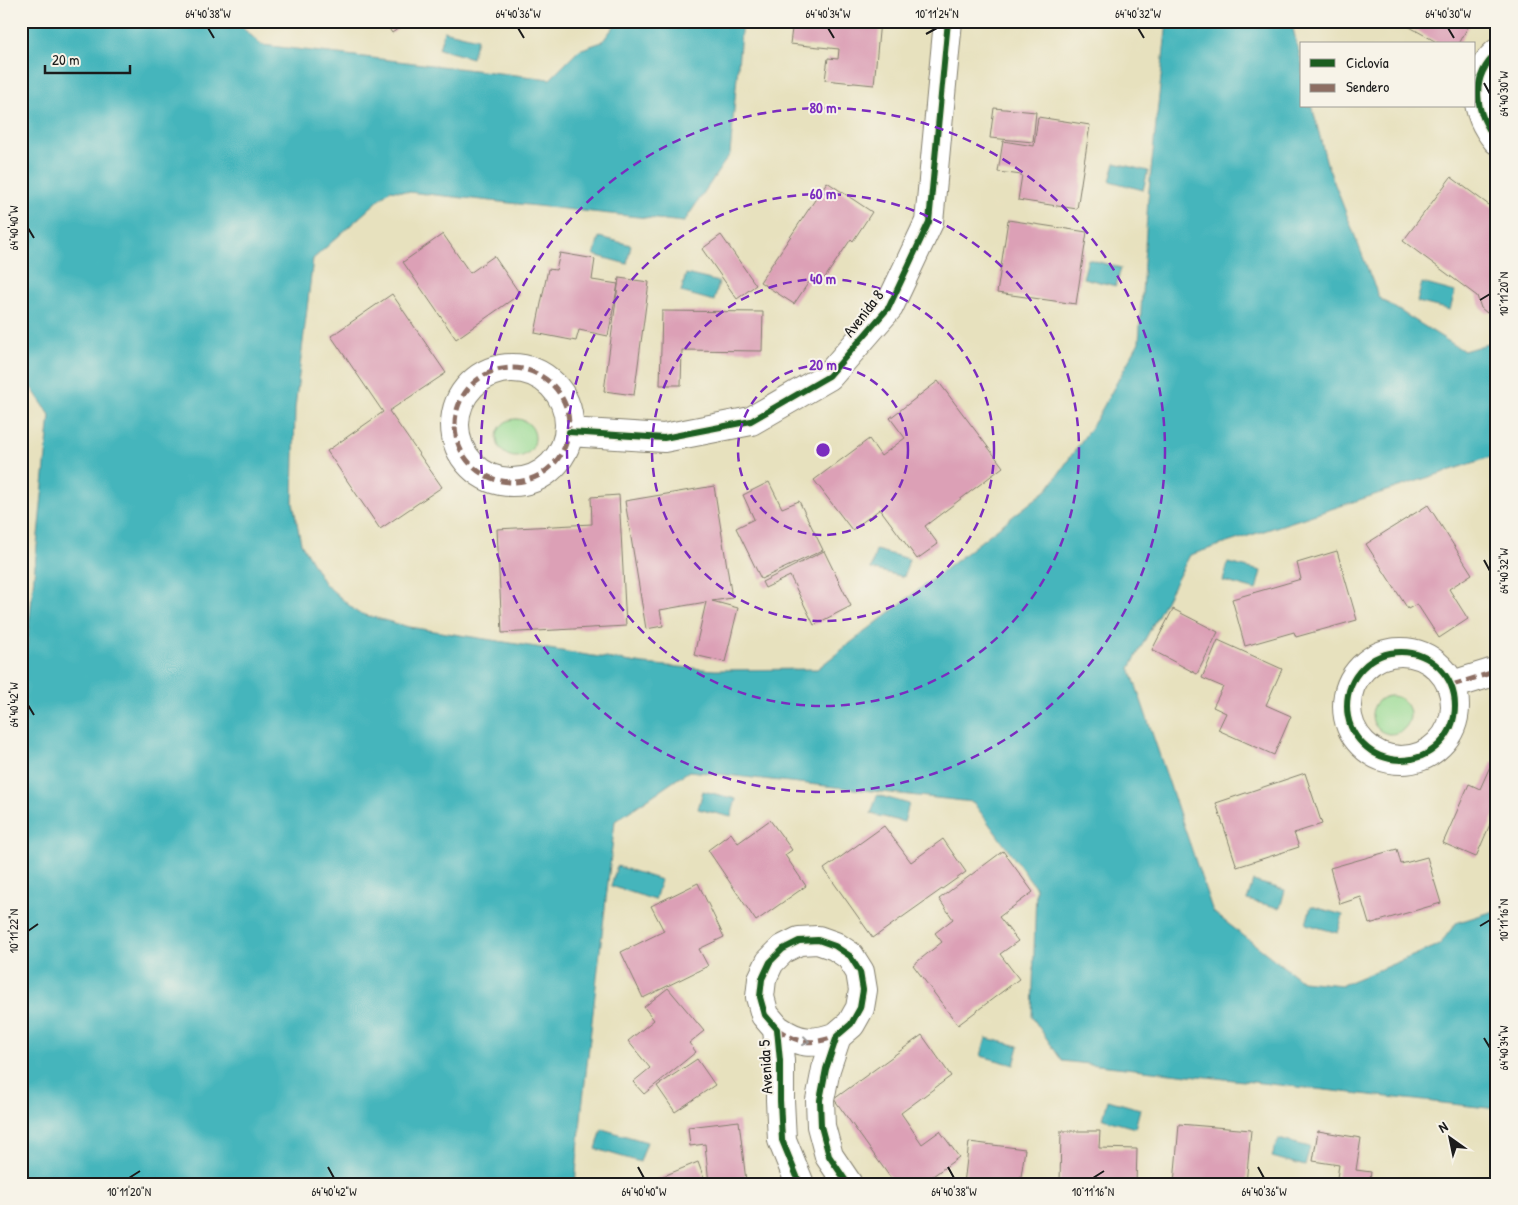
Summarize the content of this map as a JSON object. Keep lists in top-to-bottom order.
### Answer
{
  "streets": {
    "street": ["Avenida 8", "Avenida 5"]
  },
  "legend": ["Ciclovía", "Sendero"],
  "scale_bar": "20 m",
  "north": "top left",
  "coordinates": [
    "64°40'38\"W",
    "64°40'36\"W",
    "64°40'34\"W",
    "10°11'24\"N",
    "64°40'32\"W",
    "64°40'30\"W",
    "64°40'40\"W",
    "10°11'20\"N",
    "64°40'42\"W",
    "10°11'16\"N",
    "10°11'22\"N"
  ],
  "rings": [
    "80 m",
    "60 m",
    "40 m",
    "20 m"
  ]
}
